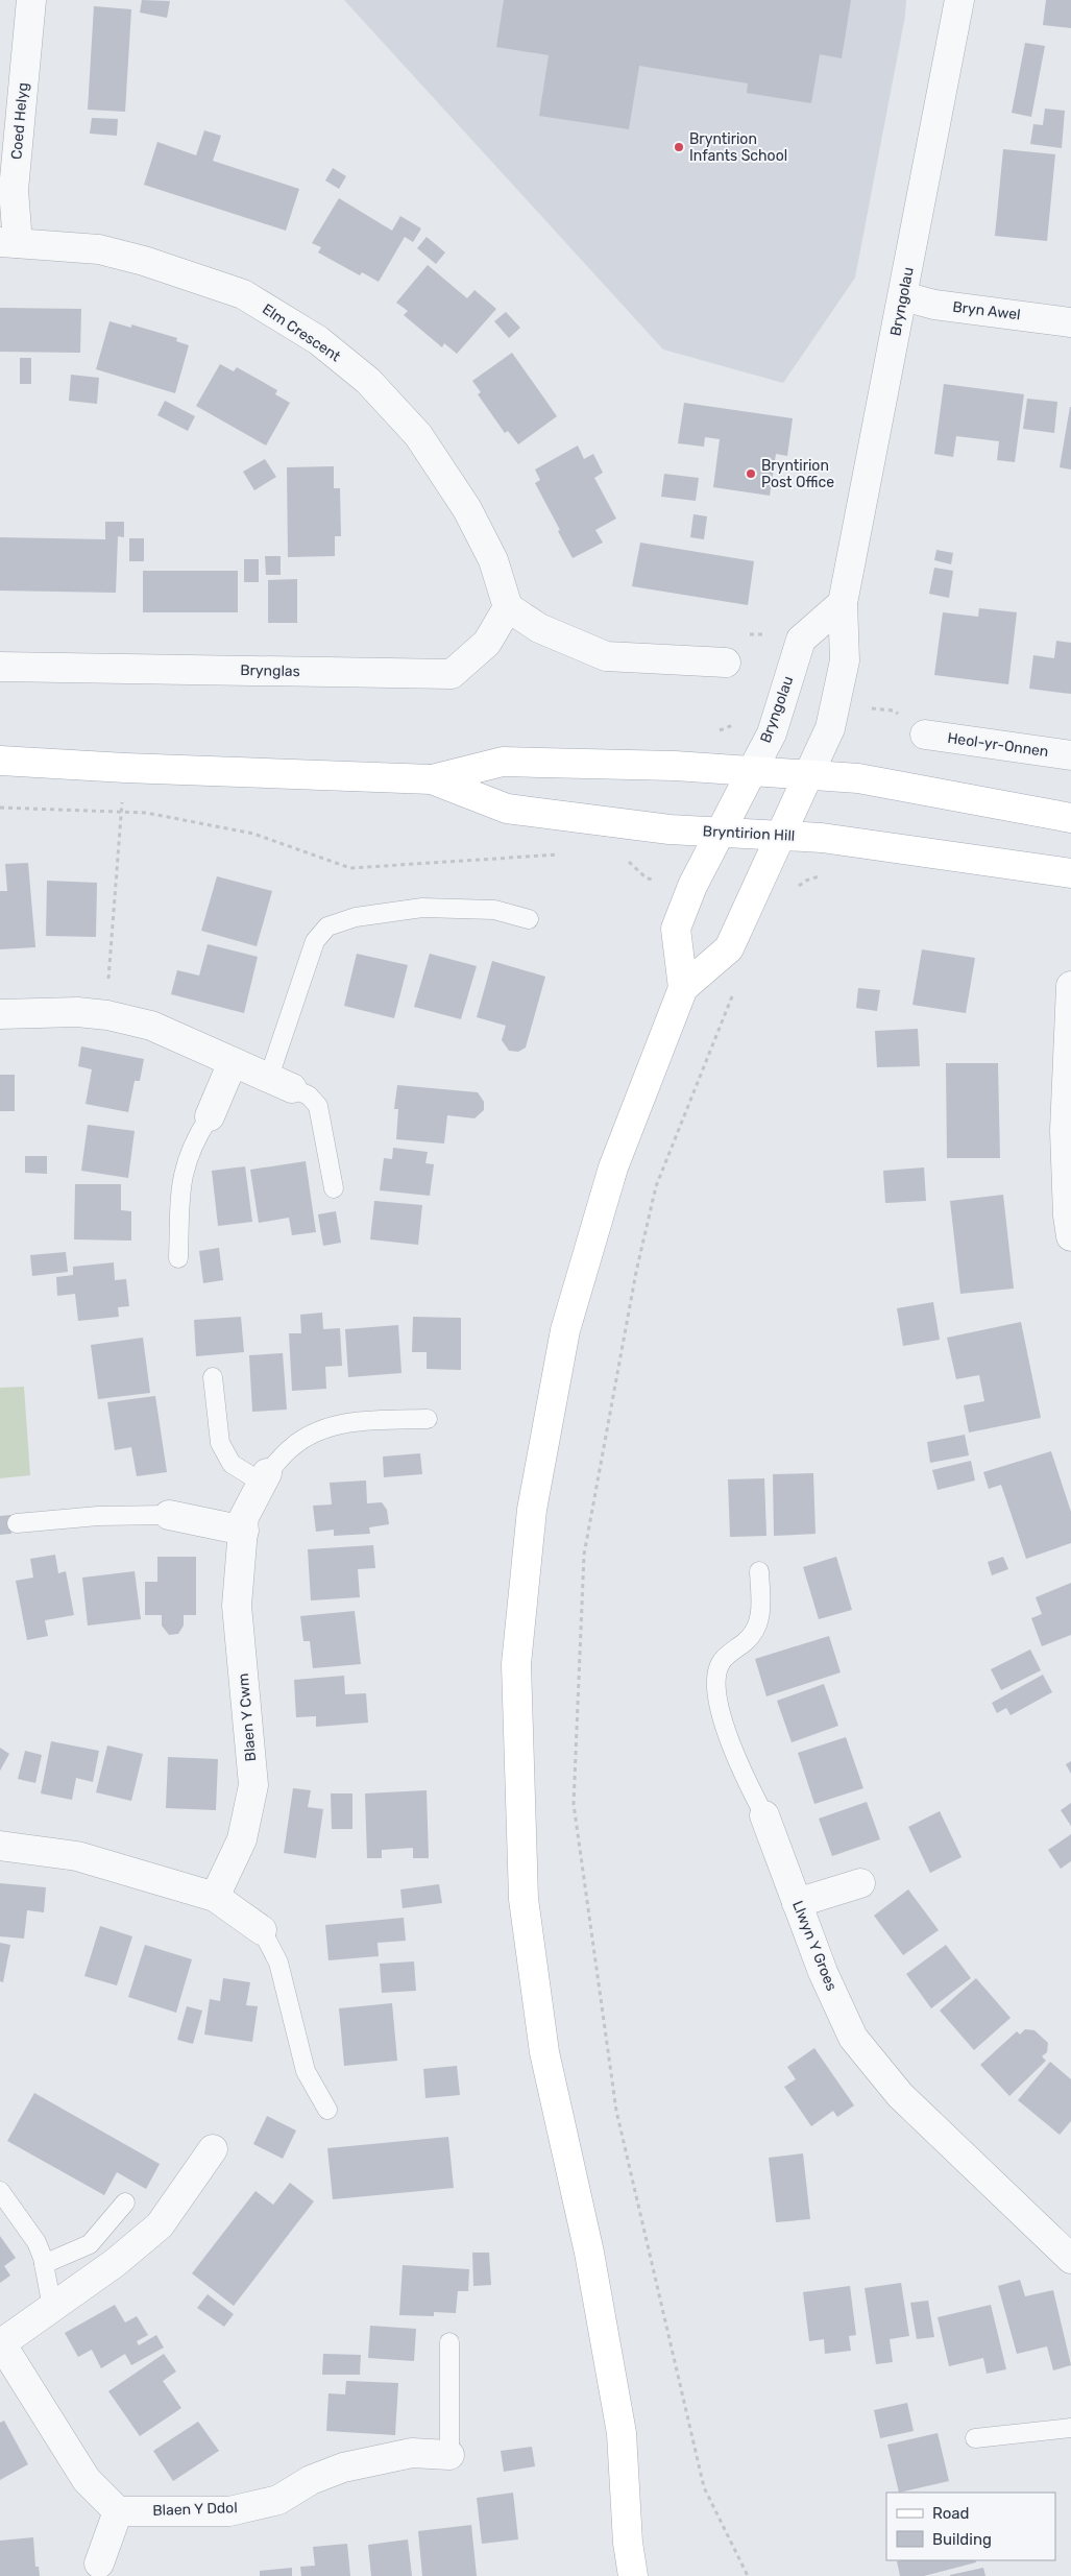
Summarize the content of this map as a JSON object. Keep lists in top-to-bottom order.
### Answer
{
  "streets": {
    "main road": ["Bryntirion Hill"],
    "street": [
      "Coed Helyg",
      "Bryngolau",
      "Bryn Awel",
      "Elm Crescent",
      "Brynglas",
      "Heol-yr-Onnen",
      "Blaen Y Cwm",
      "Llwyn Y Groes",
      "Blaen Y Ddol"
    ]
  },
  "crossings": [
    ["Coed Helyg", "Elm Crescent"],
    ["Bryngolau", "Bryn Awel"],
    ["Elm Crescent", "Brynglas"]
  ],
  "places": ["Bryntirion Infants School", "Bryntirion Post Office"],
  "legend": ["Road", "Building"]
}
